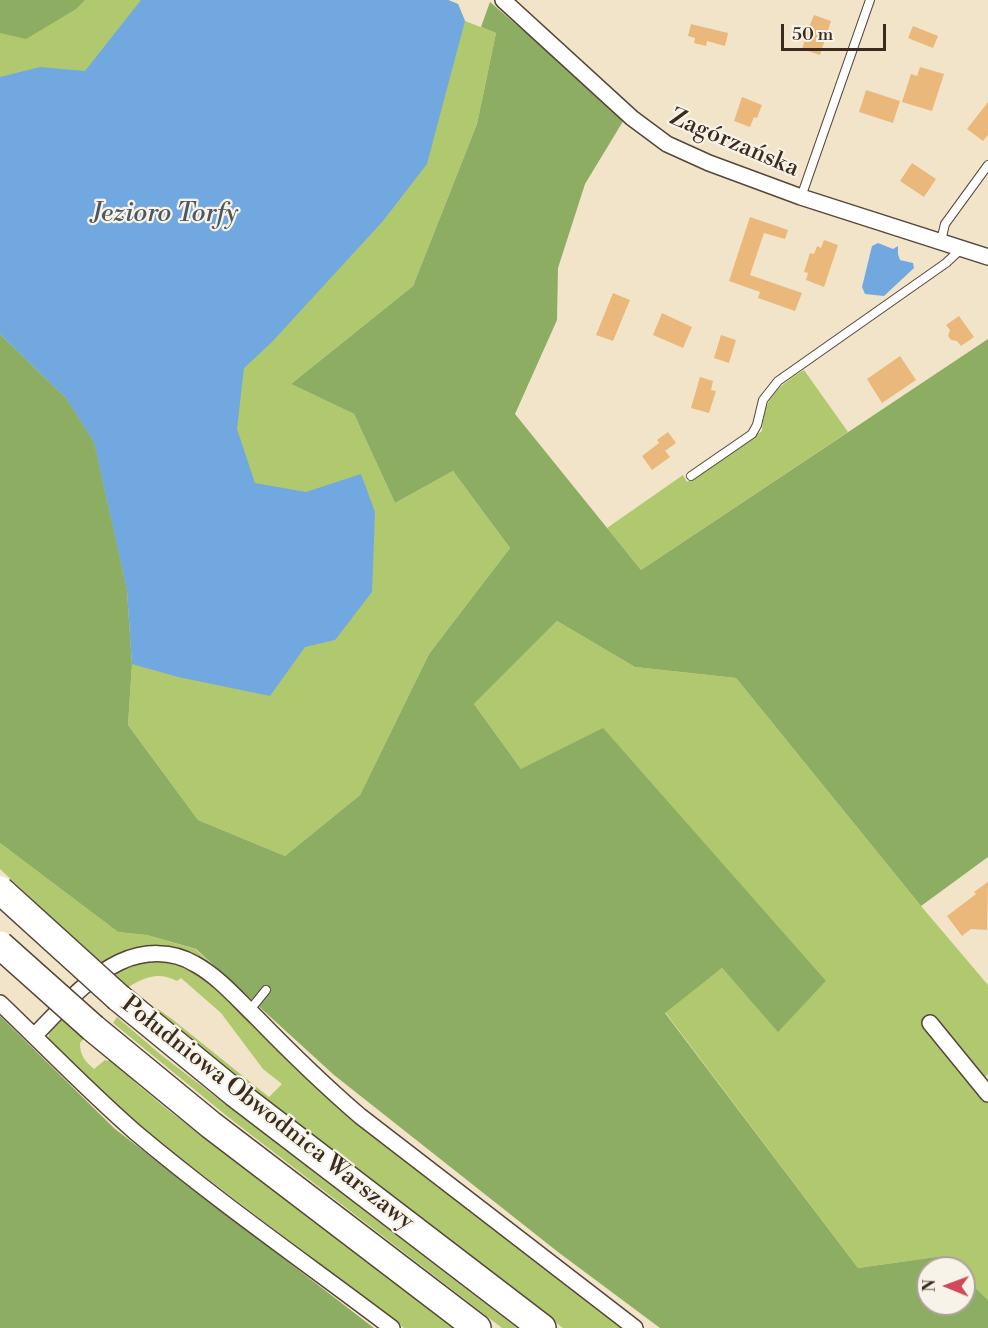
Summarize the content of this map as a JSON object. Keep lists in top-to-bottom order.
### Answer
{
  "streets": {
    "highway": ["Południowa Obwodnica Warszawy"],
    "street": ["Zagórzańska"]
  },
  "water": ["Jezioro Torfy"],
  "scale_bar": "50 m",
  "north": "left"
}
